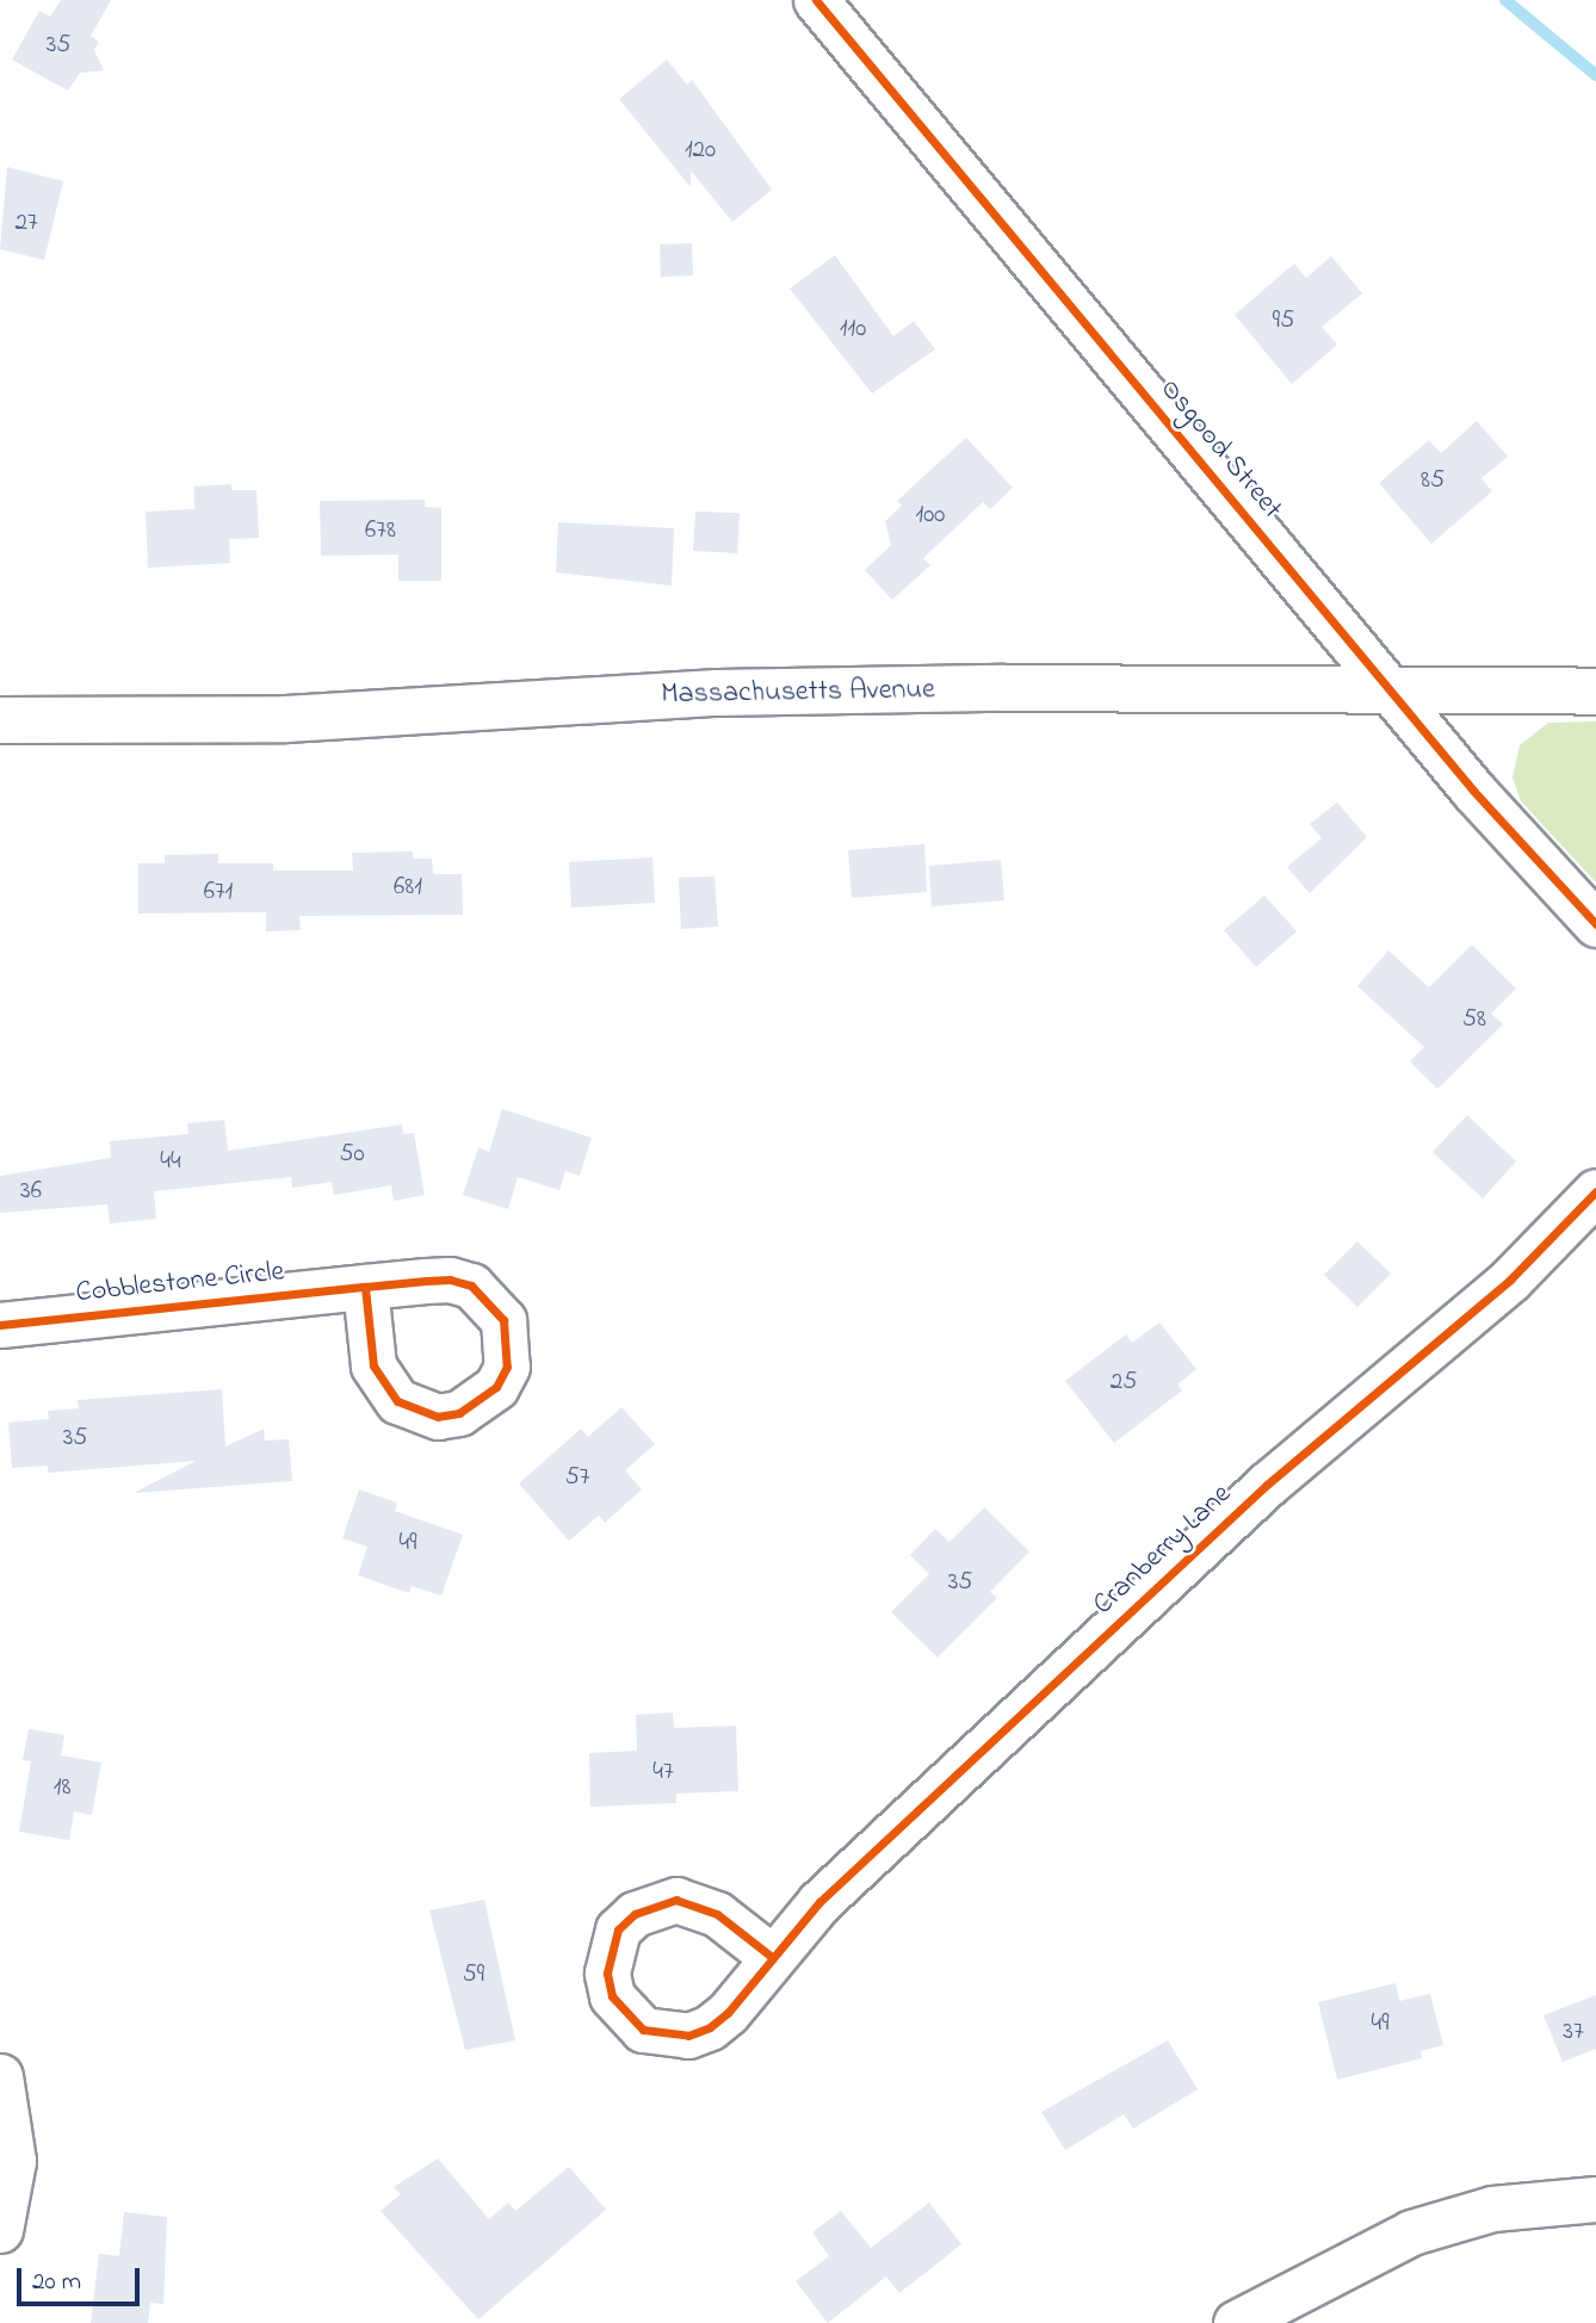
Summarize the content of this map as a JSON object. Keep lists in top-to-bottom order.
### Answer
{
  "streets": {
    "main road": ["Massachusetts Avenue"],
    "street": ["Osgood Street", "Cobblestone Circle", "Cranberry Lane"]
  },
  "crossings": [
    ["Osgood Street", "Massachusetts Avenue"]
  ],
  "house_numbers": [
    "35",
    "120",
    "27",
    "95",
    "110",
    "85",
    "100",
    "678",
    "681",
    "671",
    "58",
    "50",
    "44",
    "36",
    "25",
    "35",
    "57",
    "49",
    "35",
    "47",
    "18",
    "59",
    "49",
    "37"
  ],
  "scale_bar": "20 m"
}
